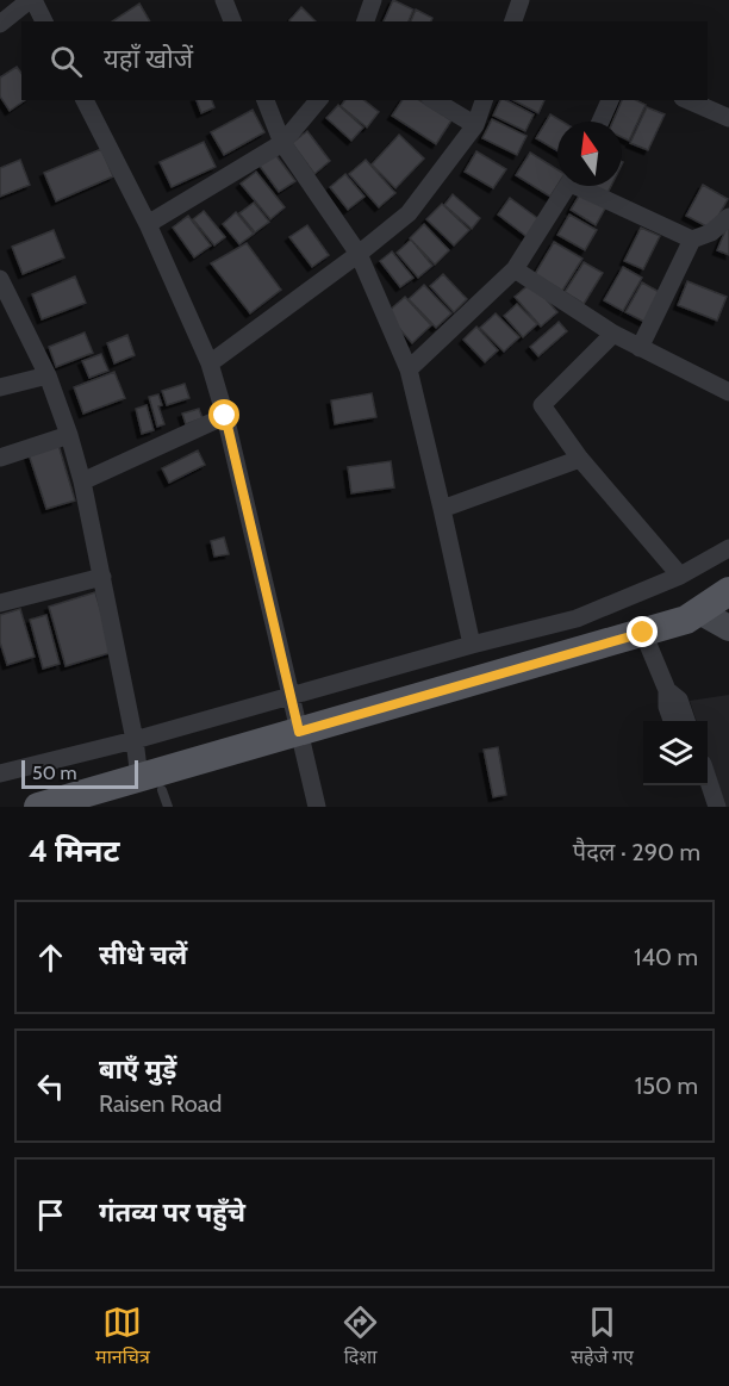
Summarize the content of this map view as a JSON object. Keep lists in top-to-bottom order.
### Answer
{
  "scale_bar": "50 m",
  "north": "top",
  "page": {
    "search": "यहाँ खोजें",
    "scale": "50 m",
    "heading": ["4 मिनट", "पैदल · 290 m"],
    "list": [
      ["सीधे चलें", "140 m"],
      ["बाएँ मुड़ें", "Raisen Road", "150 m"],
      "गंतव्य पर पहुँचे"
    ],
    "nav": ["मानचित्र", "दिशा", "सहेजे गए"]
  }
}
